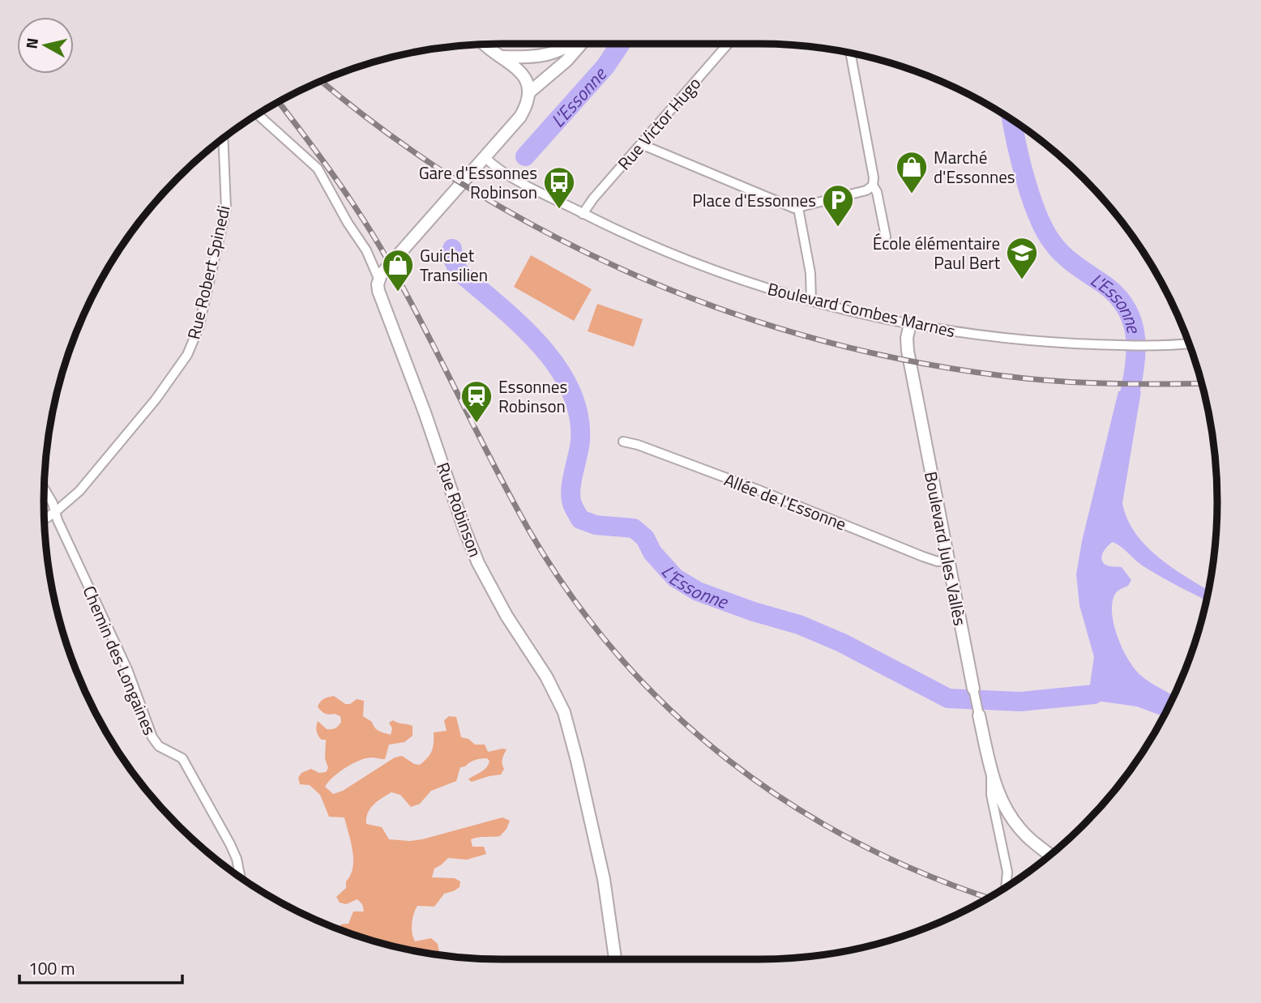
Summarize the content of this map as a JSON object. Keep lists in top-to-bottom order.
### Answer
{
  "streets": {
    "street": [
      "Rue Victor Hugo",
      "Rue Robert Spinedi",
      "Boulevard Combes Marnes",
      "Allée de l'Essonne",
      "Rue Robinson",
      "Boulevard Jules Vallès",
      "Chemin des Longaines"
    ]
  },
  "crossings": [
    ["Rue Victor Hugo", "Boulevard Combes Marnes"],
    ["Rue Robert Spinedi", "Chemin des Longaines"],
    ["Boulevard Combes Marnes", "Boulevard Jules Vallès"],
    ["Allée de l'Essonne", "Boulevard Jules Vallès"]
  ],
  "water": ["L'Essonne"],
  "places": {
    "shop": ["Marché d'Essonnes", "Guichet Transilien"],
    "bus stop": ["Gare d'Essonnes Robinson"],
    "parking": ["Place d'Essonnes"],
    "school or university": ["École élémentaire Paul Bert"],
    "station": ["Essonnes Robinson"]
  },
  "scale_bar": "100 m",
  "north": "left"
}
